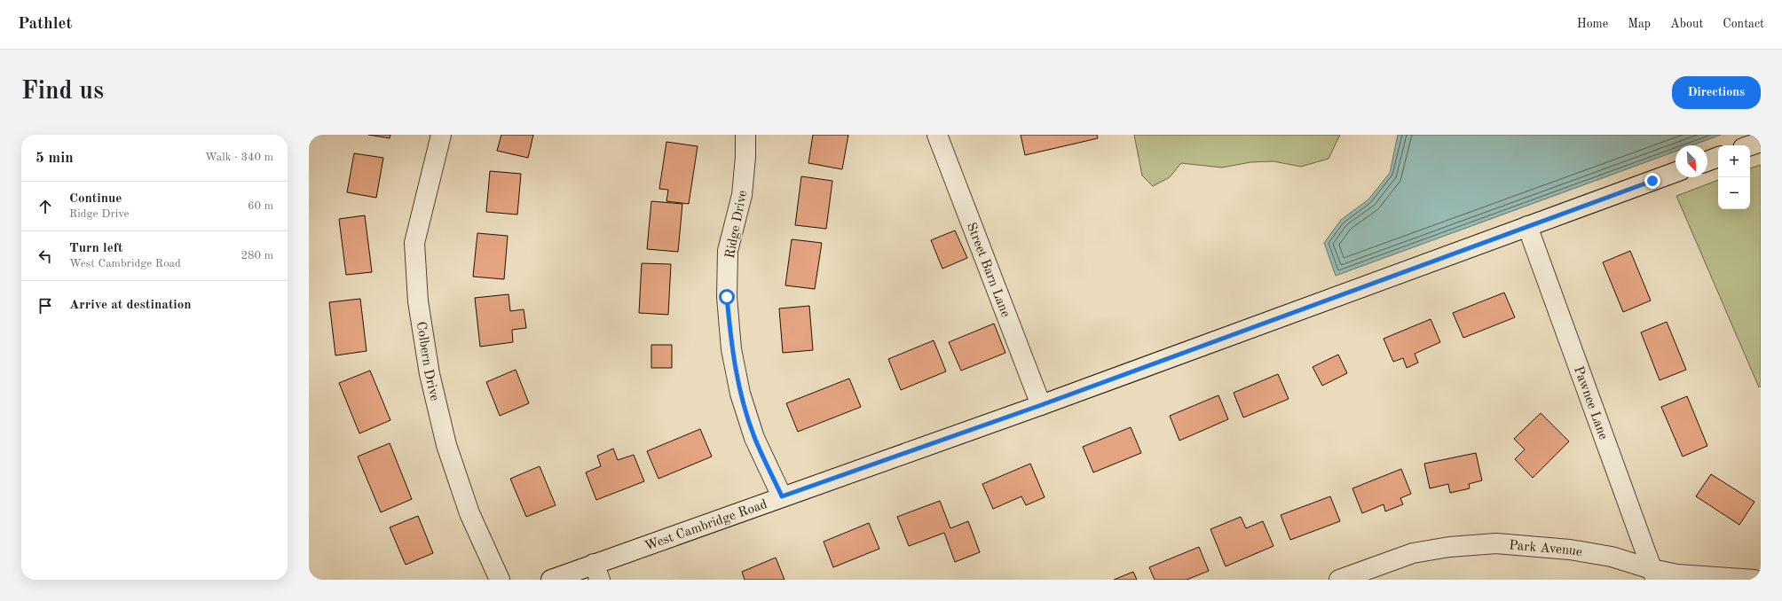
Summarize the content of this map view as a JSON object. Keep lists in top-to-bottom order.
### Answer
{
  "streets": {
    "street": [
      "Ridge Drive",
      "Street Barn Lane",
      "Colbern Drive",
      "Pawnee Lane",
      "West Cambridge Road",
      "Park Avenue"
    ]
  },
  "crossings": [
    ["Ridge Drive", "West Cambridge Road"],
    ["Street Barn Lane", "West Cambridge Road"],
    ["Pawnee Lane", "West Cambridge Road"],
    ["Pawnee Lane", "Park Avenue"]
  ],
  "north": "bottom right",
  "page": {
    "header": "Pathlet",
    "nav": [
      "Home",
      "Map",
      "About",
      "Contact"
    ],
    "buttons": "Directions",
    "title": "Find us",
    "heading": ["5 min", "Walk · 340 m"],
    "map_buttons": ["+", "−"],
    "list": [
      ["Continue", "Ridge Drive", "60 m"],
      ["Turn left", "West Cambridge Road", "280 m"],
      "Arrive at destination"
    ]
  }
}
